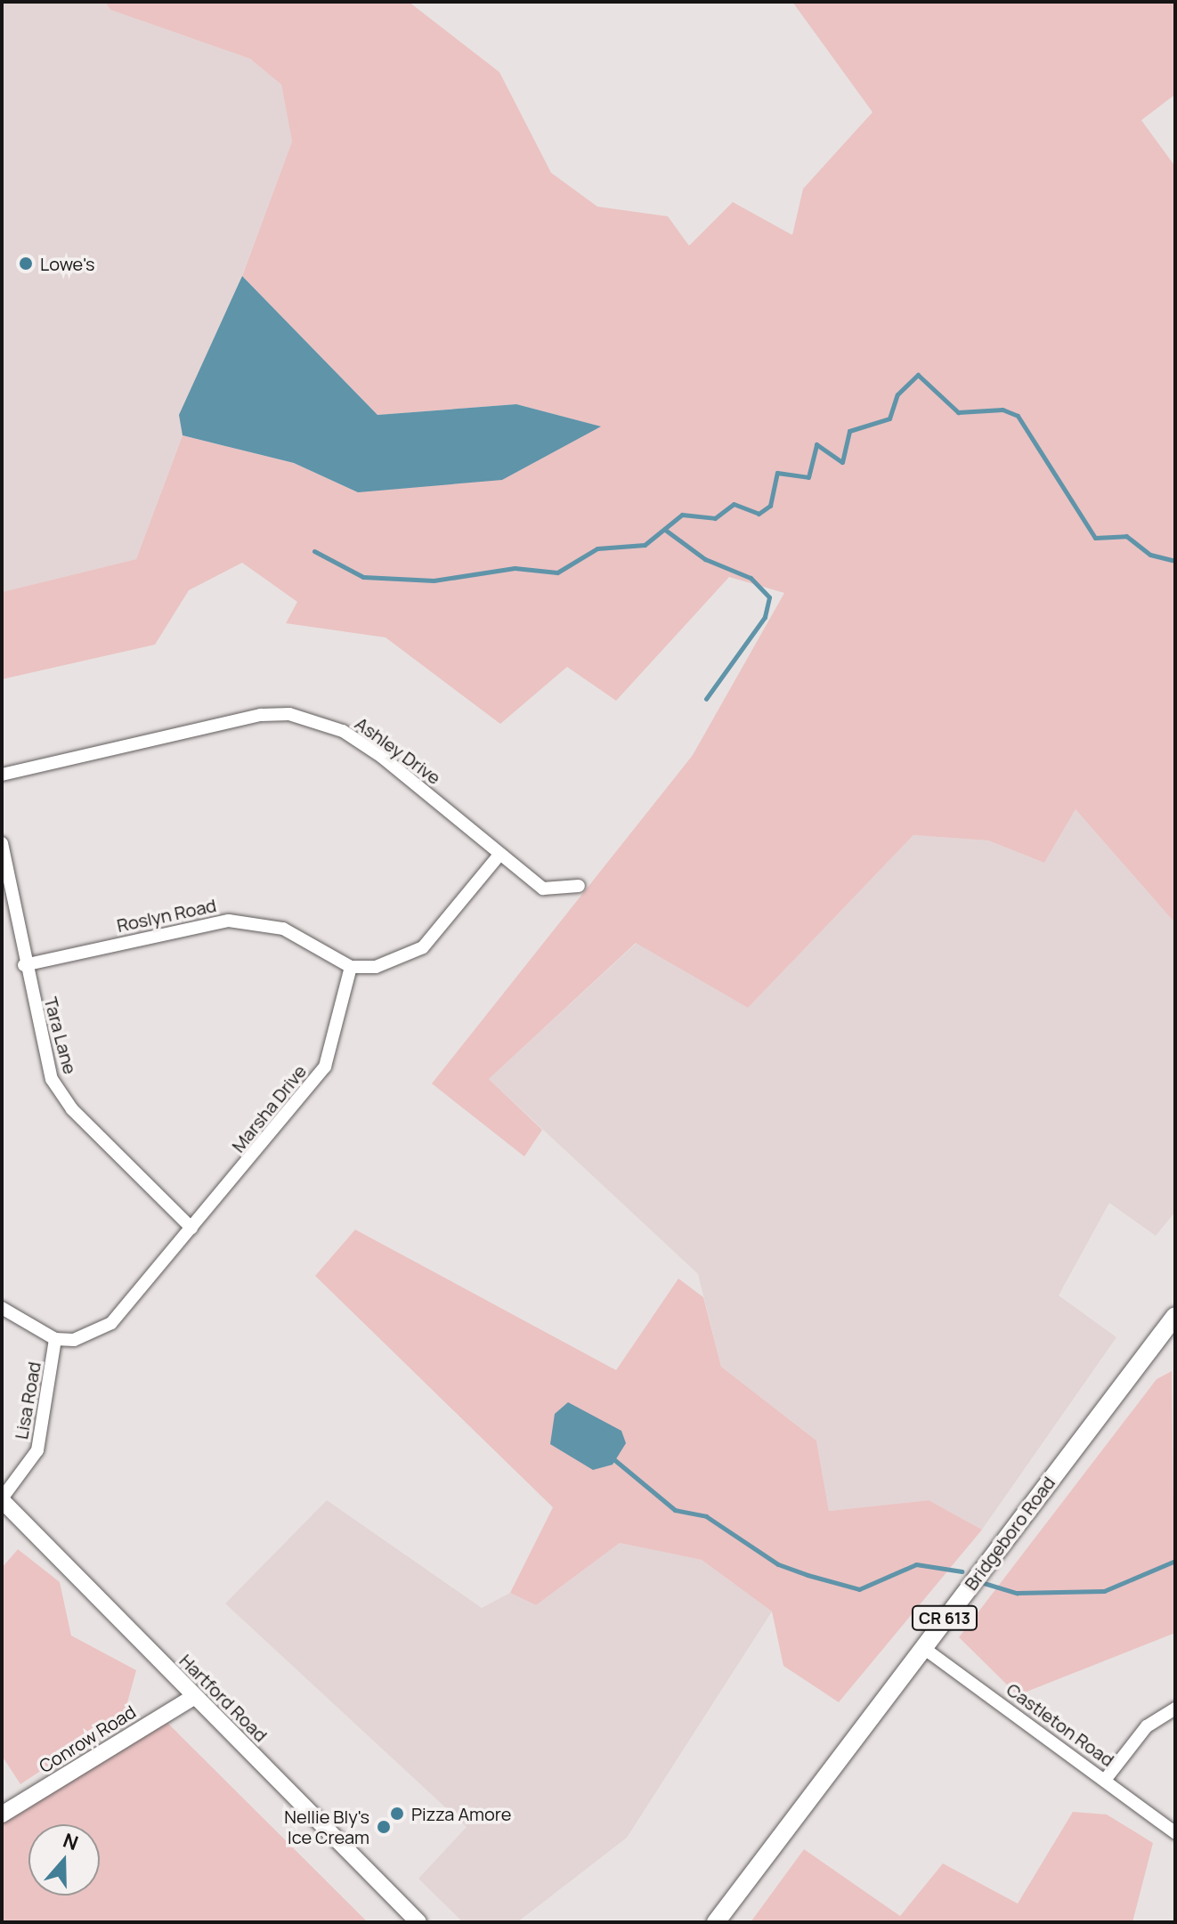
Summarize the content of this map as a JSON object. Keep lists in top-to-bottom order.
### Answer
{
  "streets": {
    "main road": [
      "Bridgeboro Road",
      "CR 613",
      "Hartford Road",
      "Conrow Road"
    ],
    "street": [
      "Ashley Drive",
      "Roslyn Road",
      "Tara Lane",
      "Marsha Drive",
      "Lisa Road",
      "Castleton Road"
    ]
  },
  "crossings": [
    ["Roslyn Road", "Tara Lane"],
    ["Roslyn Road", "Marsha Drive"],
    ["Tara Lane", "Marsha Drive"],
    ["Marsha Drive", "Lisa Road"],
    ["Lisa Road", "Hartford Road"],
    ["Bridgeboro Road", "Castleton Road"],
    ["Hartford Road", "Conrow Road"]
  ],
  "places": ["Lowe's", "Pizza Amore", "Nellie Bly's Ice Cream"],
  "north": "top"
}
